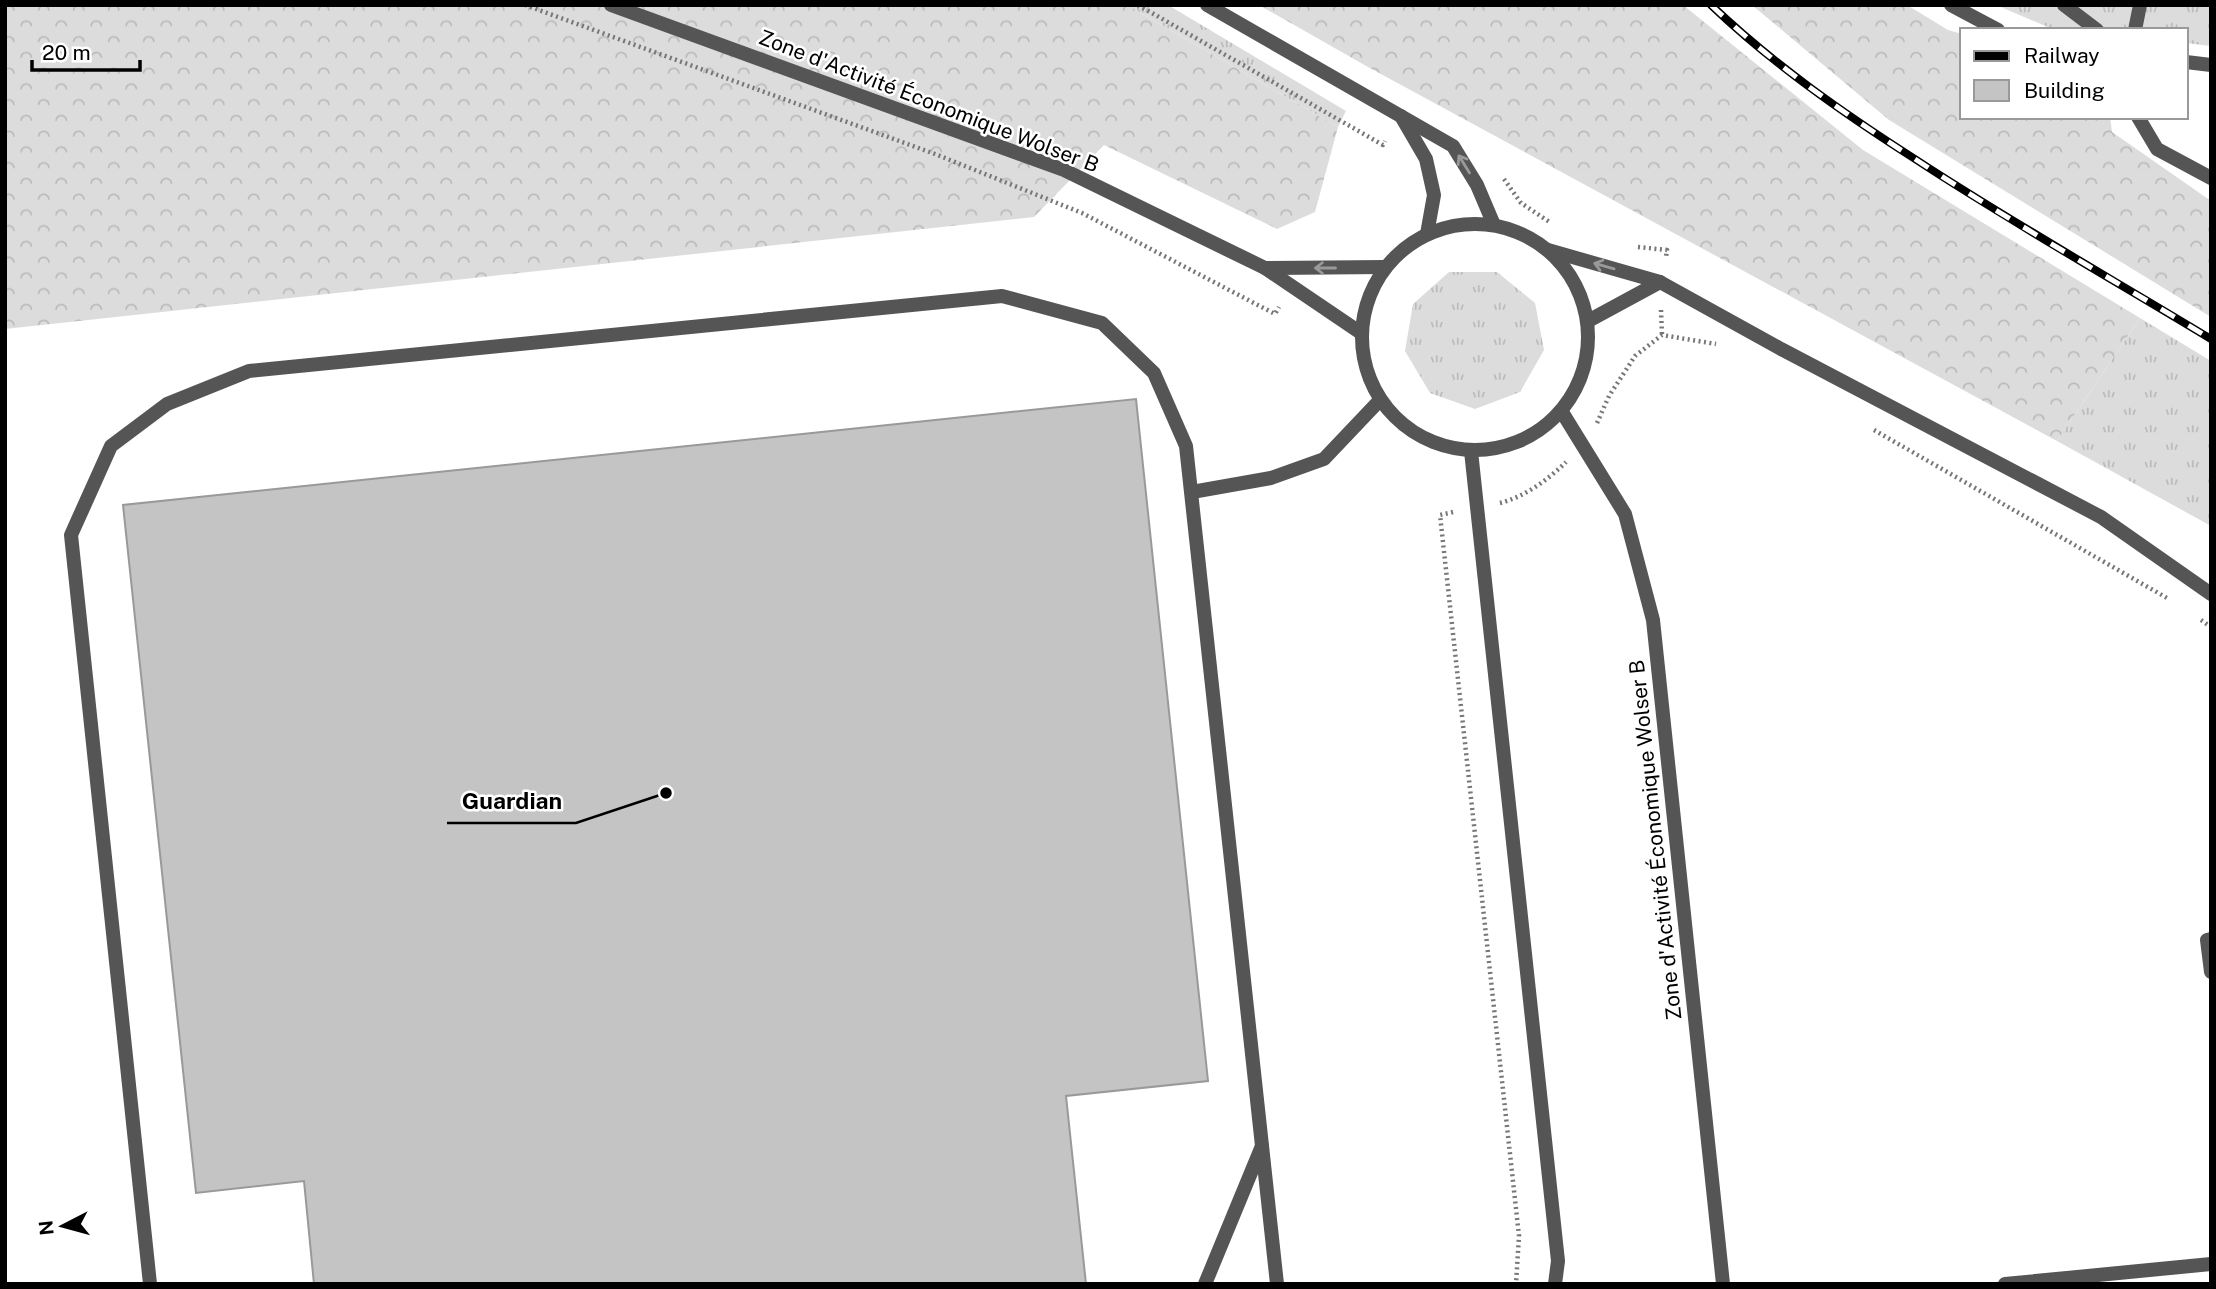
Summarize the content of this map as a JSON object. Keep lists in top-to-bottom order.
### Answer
{
  "streets": {
    "lane": ["Zone d'Activité Économique Wolser B"]
  },
  "places": ["Guardian"],
  "legend": ["Railway", "Building"],
  "scale_bar": "20 m",
  "north": "left"
}
